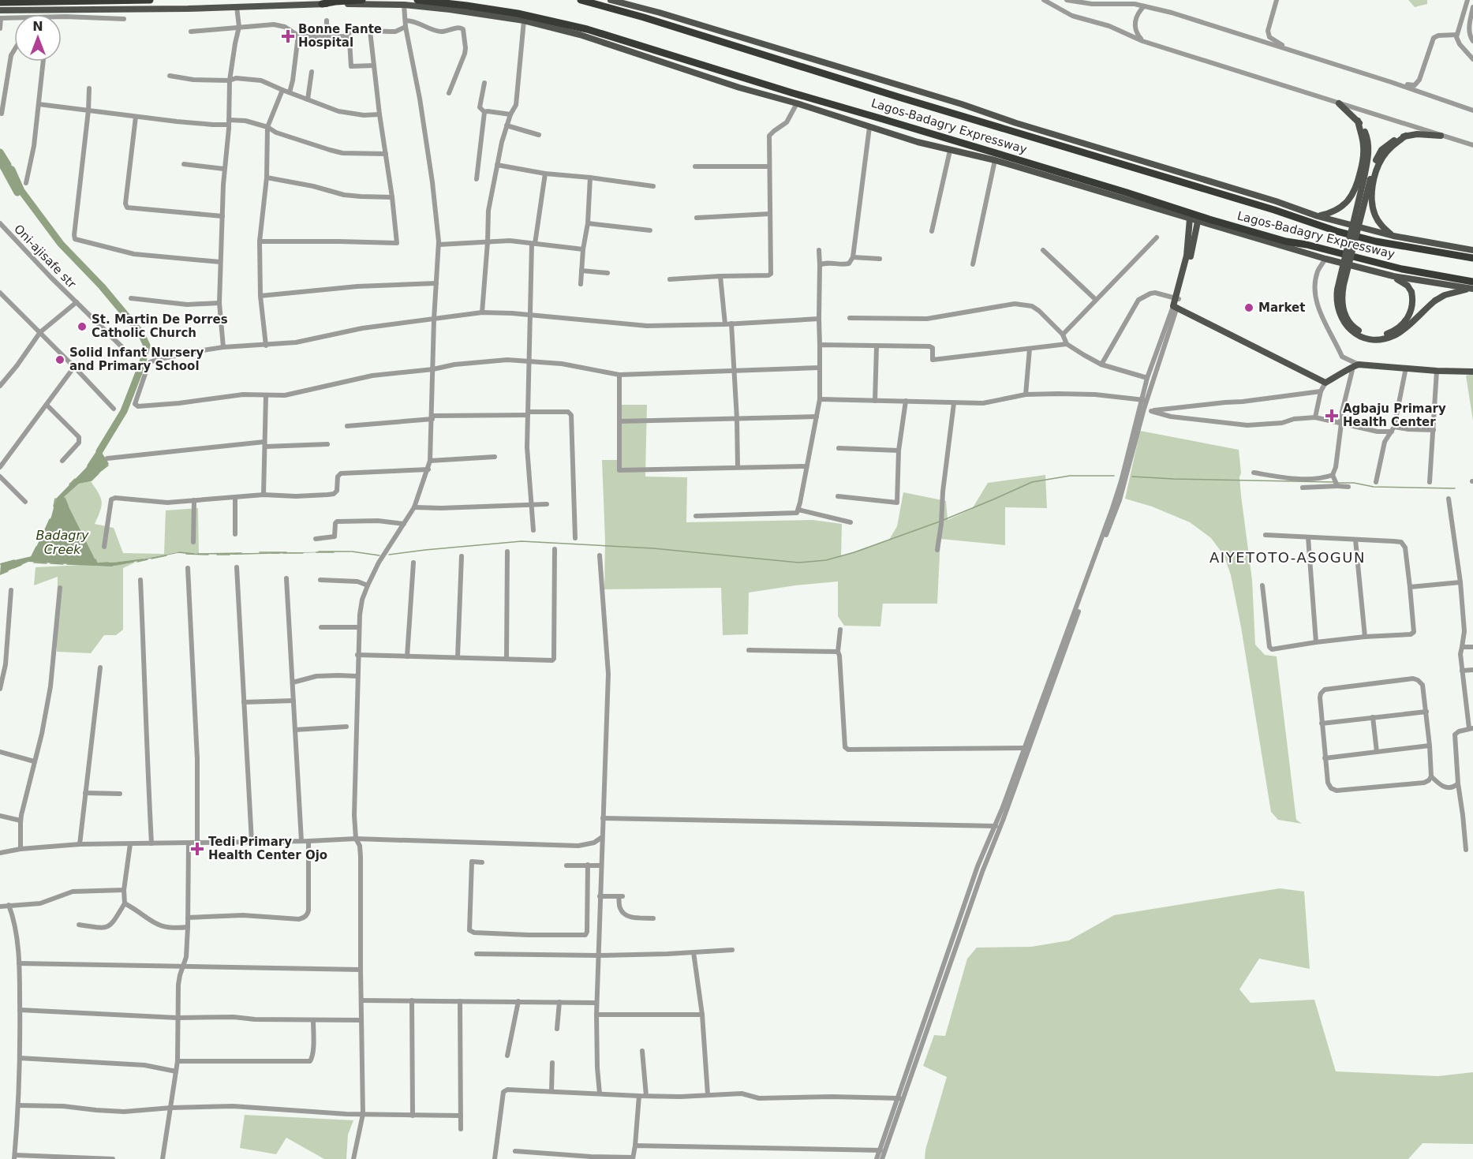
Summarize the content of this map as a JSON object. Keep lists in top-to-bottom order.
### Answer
{
  "streets": {
    "highway": ["Lagos-Badagry Expressway"],
    "street": ["Oni-ajisafe str"]
  },
  "districts": ["AIYETOTO-ASOGUN"],
  "water": ["Badagry Creek"],
  "places": {
    "health": ["Bonne Fante Hospital", "Agbaju Primary Health Center", "Tedi Primary Health Center Ojo"],
    "other": ["Market", "St. Martin De Porres Catholic Church", "Solid Infant Nursery and Primary School"]
  },
  "north": "top"
}
